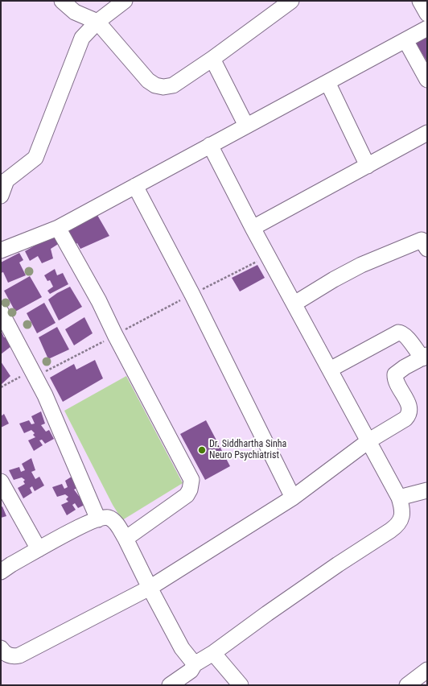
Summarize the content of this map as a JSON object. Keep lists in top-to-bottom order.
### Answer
{
  "places": ["Dr. Siddhartha Sinha Neuro Psychiatrist"]
}
